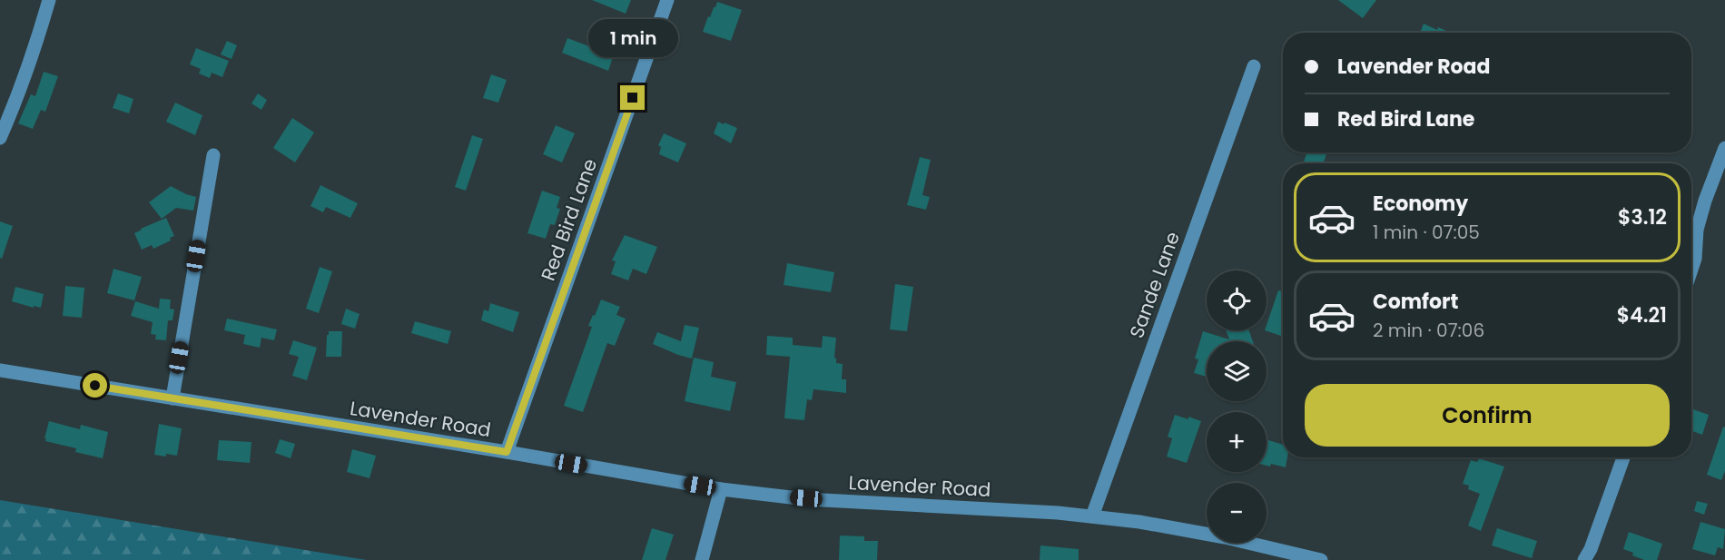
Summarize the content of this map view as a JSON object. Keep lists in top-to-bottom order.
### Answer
{
  "streets": {
    "street": ["Red Bird Lane", "Sande Lane", "Lavender Road"]
  },
  "crossings": [
    ["Red Bird Lane", "Lavender Road"],
    ["Sande Lane", "Lavender Road"]
  ],
  "page": {
    "bubble": "1 min",
    "banner": ["Lavender Road", "Red Bird Lane"],
    "list": [
      {
        "name": "Economy",
        "note": "1 min · 07:05",
        "value": "$3.12"
      },
      {
        "name": "Comfort",
        "note": "2 min · 07:06",
        "value": "$4.21"
      }
    ],
    "map_buttons": ["+", "−"],
    "buttons": "Confirm"
  }
}
